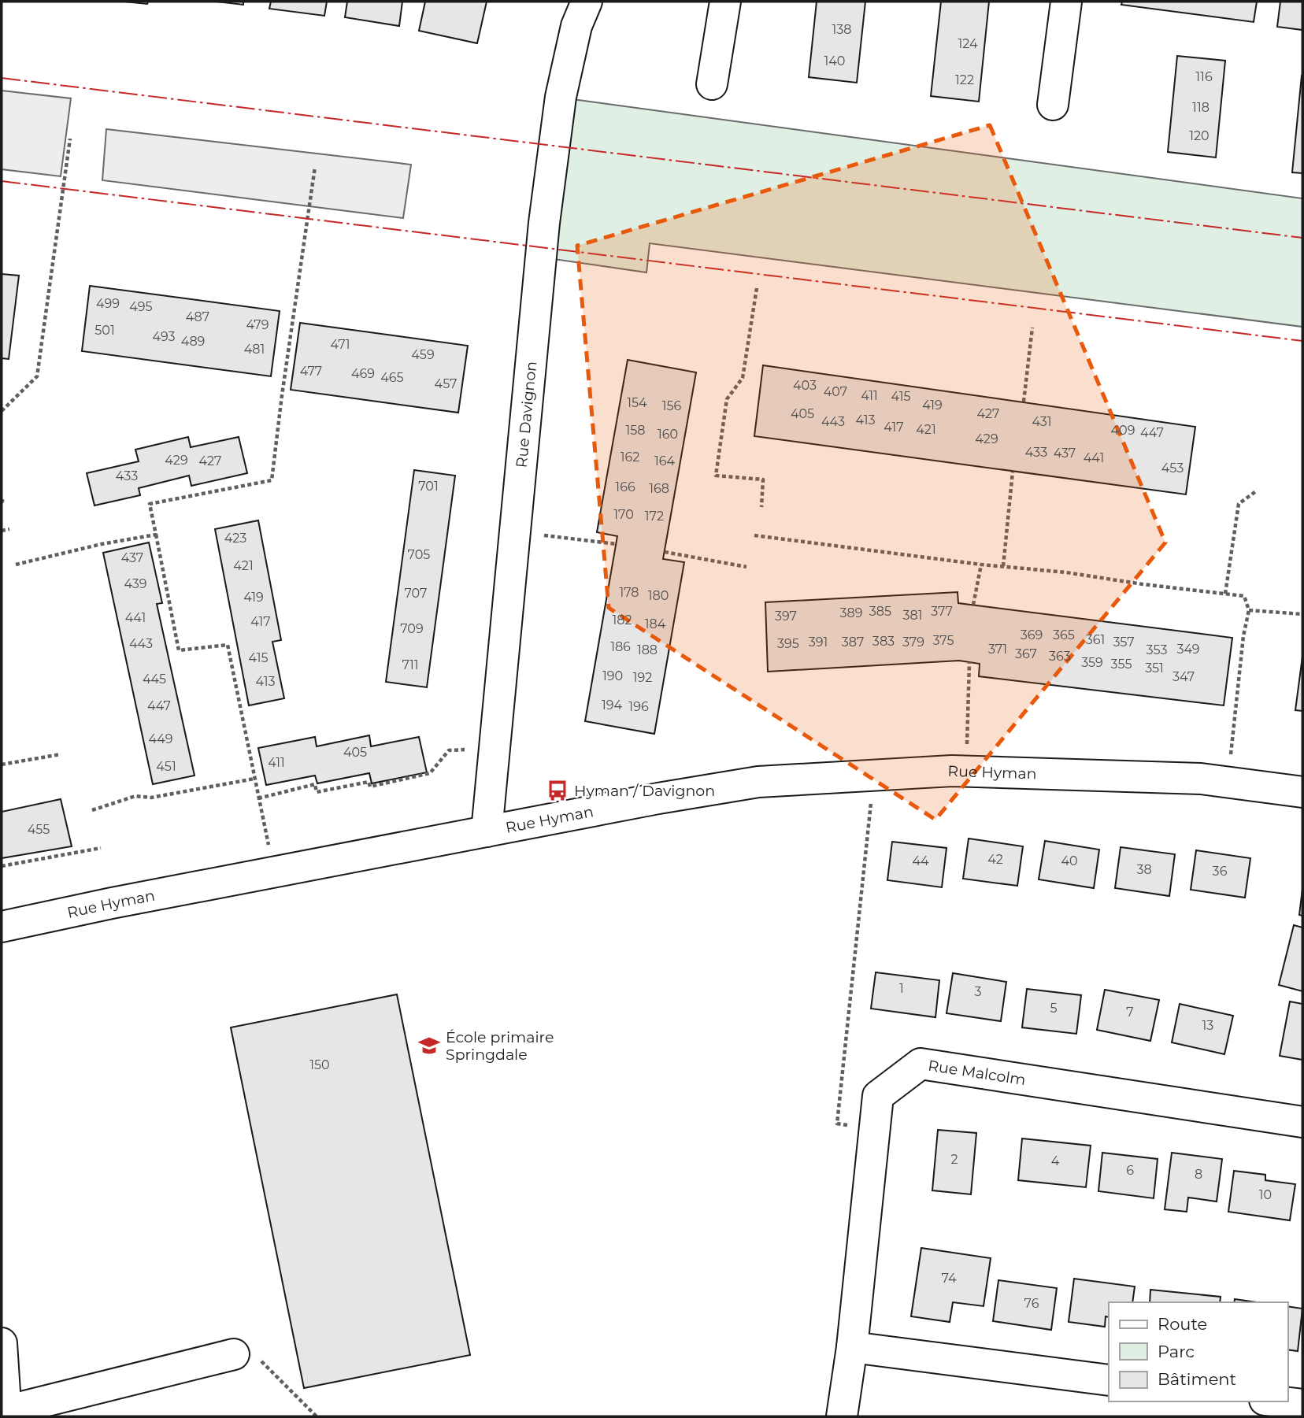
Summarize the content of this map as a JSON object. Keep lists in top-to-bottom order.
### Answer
{
  "streets": {
    "street": ["Rue Davignon", "Rue Hyman", "Rue Malcolm"]
  },
  "crossings": [
    ["Rue Davignon", "Rue Hyman"]
  ],
  "places": {
    "bus stop": ["Hyman / Davignon"],
    "school or university": ["École primaire Springdale"]
  },
  "house_numbers": [
    "138",
    "124",
    "140",
    "116",
    "122",
    "118",
    "120",
    "499",
    "495",
    "487",
    "479",
    "501",
    "493",
    "489",
    "471",
    "481",
    "459",
    "477",
    "469",
    "465",
    "457",
    "403",
    "407",
    "411",
    "415",
    "154",
    "419",
    "156",
    "405",
    "427",
    "413",
    "443",
    "431",
    "417",
    "421",
    "158",
    "409",
    "447",
    "160",
    "429",
    "433",
    "437",
    "162",
    "441",
    "429",
    "427",
    "164",
    "453",
    "433",
    "701",
    "166",
    "168",
    "170",
    "172",
    "423",
    "705",
    "437",
    "421",
    "439",
    "178",
    "707",
    "180",
    "419",
    "385",
    "377",
    "389",
    "381",
    "397",
    "441",
    "182",
    "417",
    "184",
    "709",
    "369",
    "365",
    "361",
    "375",
    "383",
    "391",
    "387",
    "379",
    "357",
    "443",
    "395",
    "186",
    "371",
    "349",
    "188",
    "353",
    "367",
    "363",
    "415",
    "359",
    "355",
    "711",
    "351",
    "190",
    "347",
    "192",
    "445",
    "413",
    "194",
    "447",
    "196",
    "449",
    "405",
    "411",
    "451",
    "455",
    "42",
    "44",
    "40",
    "38",
    "36",
    "1",
    "3",
    "5",
    "7",
    "13",
    "150",
    "2",
    "4",
    "6",
    "8",
    "10",
    "74",
    "76"
  ],
  "legend": ["Route", "Parc", "Bâtiment"]
}
